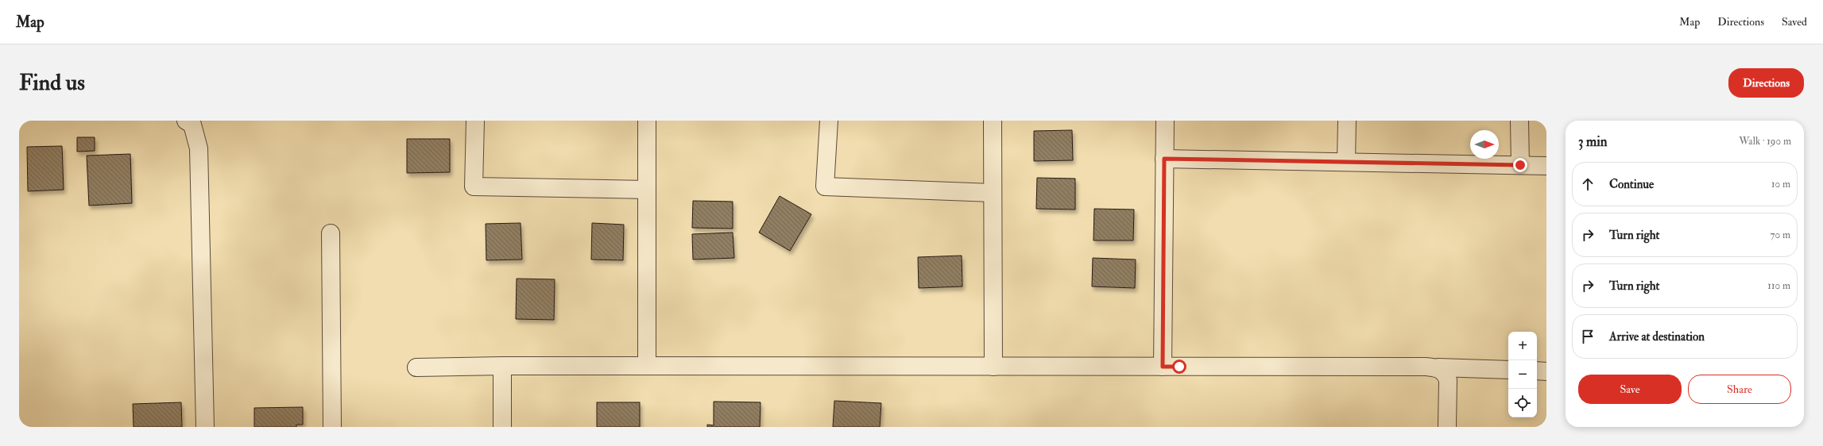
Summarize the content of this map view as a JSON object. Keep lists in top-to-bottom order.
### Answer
{
  "north": "right",
  "page": {
    "header": "Map",
    "nav": ["Map", "Directions", "Saved"],
    "buttons": [
      "Directions",
      ["Save", "Share"]
    ],
    "title": "Find us",
    "heading": ["3 min", "Walk · 190 m"],
    "list": [
      ["Continue", "10 m"],
      ["Turn right", "70 m"],
      ["Turn right", "110 m"],
      "Arrive at destination"
    ],
    "map_buttons": ["+", "−"]
  }
}
